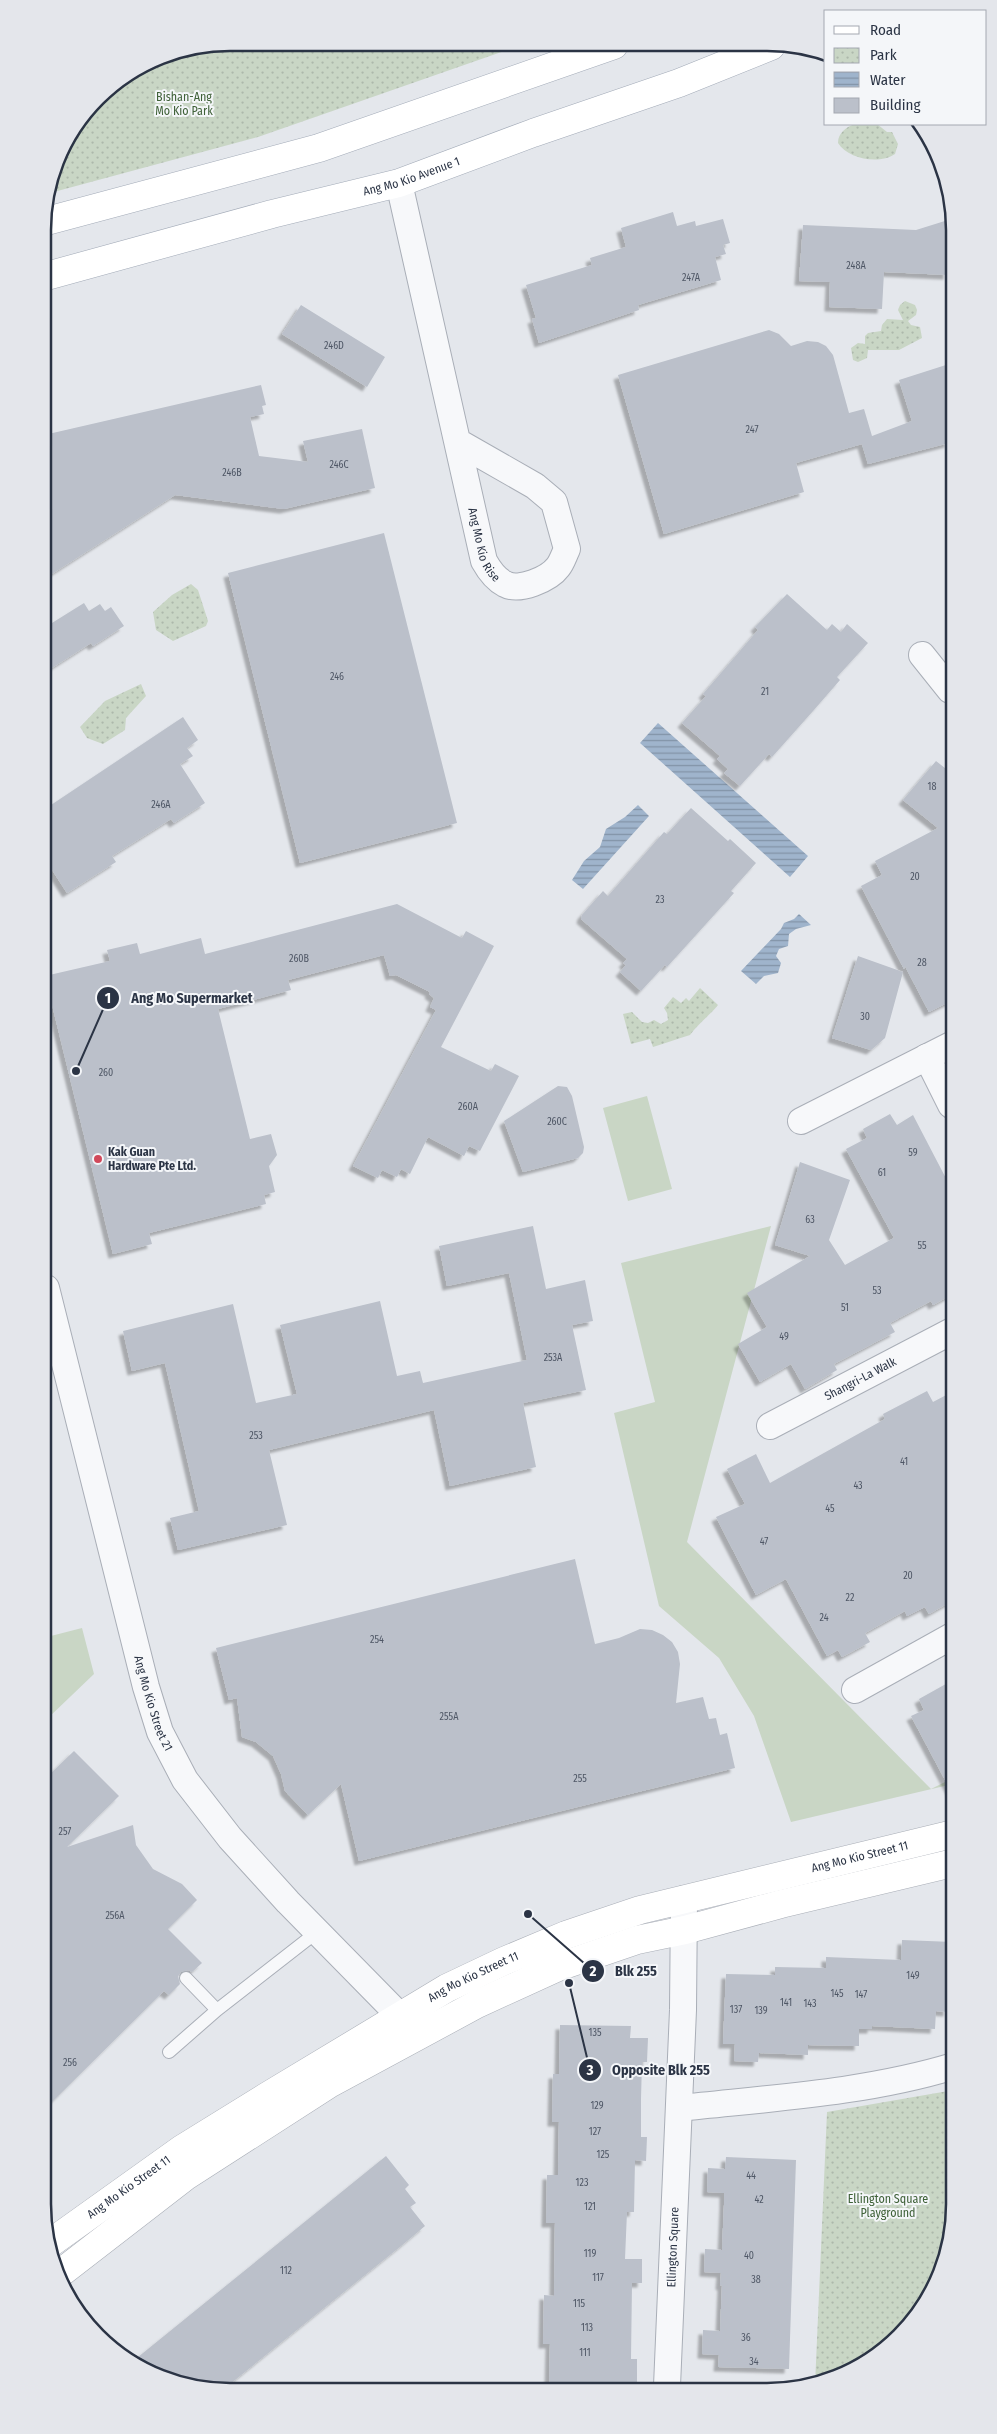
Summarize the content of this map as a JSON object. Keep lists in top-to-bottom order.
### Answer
{
  "streets": {
    "street": [
      "Ang Mo Kio Avenue 1",
      "Ang Mo Kio Rise",
      "Shangri-La Walk",
      "Ang Mo Kio Street 21",
      "Ang Mo Kio Street 11",
      "Ellington Square"
    ]
  },
  "crossings": [
    ["Ang Mo Kio Avenue 1", "Ang Mo Kio Rise"],
    ["Ang Mo Kio Street 21", "Ang Mo Kio Street 11"],
    ["Ang Mo Kio Street 11", "Ellington Square"]
  ],
  "parks": ["Bishan-Ang Mo Kio Park", "Ellington Square Playground"],
  "places": [
    "Ang Mo Supermarket",
    "Kak Guan Hardware Pte Ltd.",
    "Blk 255",
    "Opposite Blk 255"
  ],
  "house_numbers": [
    "248A",
    "247A",
    "246D",
    "247",
    "246C",
    "246B",
    "246",
    "21",
    "18",
    "246A",
    "20",
    "23",
    "260B",
    "28",
    "30",
    "260",
    "260A",
    "260C",
    "59",
    "61",
    "63",
    "55",
    "53",
    "51",
    "49",
    "253A",
    "253",
    "41",
    "43",
    "45",
    "47",
    "20",
    "22",
    "24",
    "254",
    "255A",
    "255",
    "257",
    "256A",
    "149",
    "145",
    "147",
    "141",
    "143",
    "137",
    "139",
    "135",
    "256",
    "129",
    "127",
    "125",
    "44",
    "123",
    "42",
    "121",
    "119",
    "40",
    "112",
    "117",
    "38",
    "115",
    "113",
    "36",
    "111",
    "34"
  ],
  "legend": [
    "Road",
    "Park",
    "Water",
    "Building"
  ]
}
